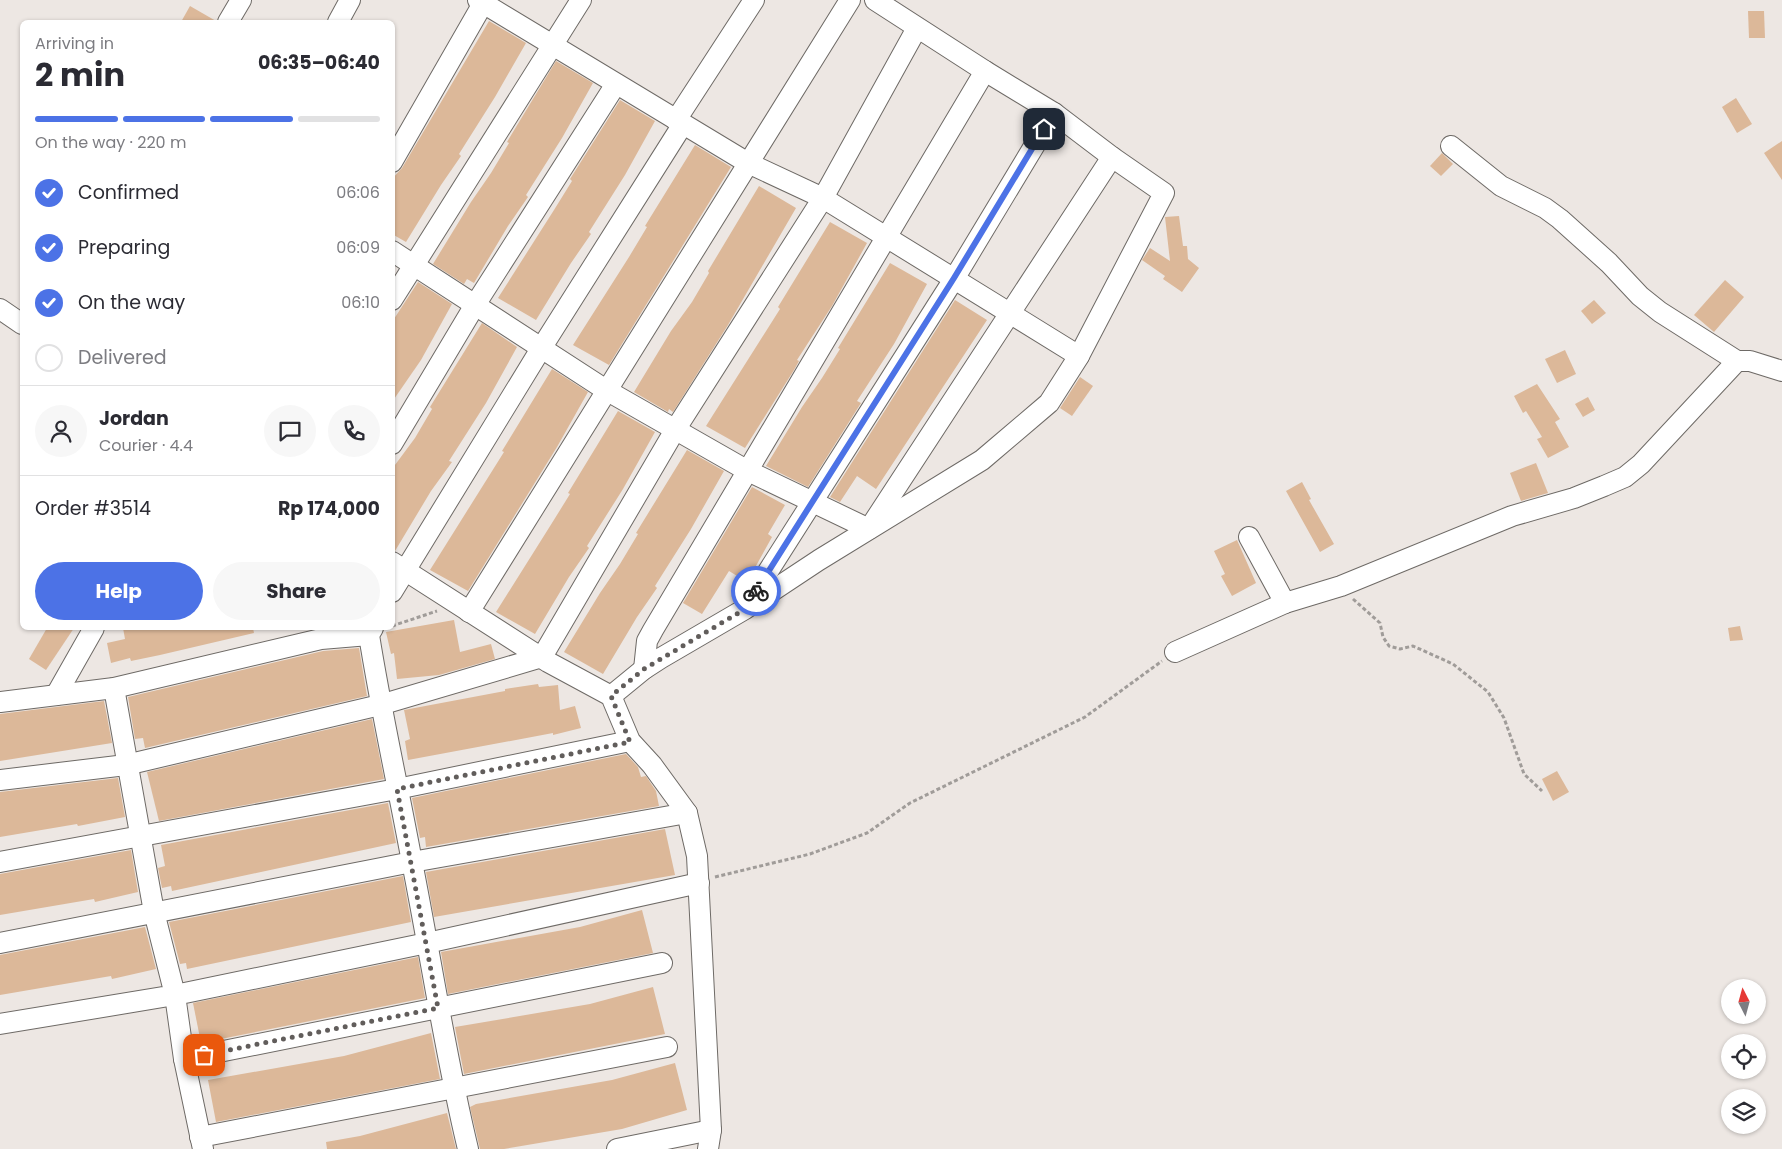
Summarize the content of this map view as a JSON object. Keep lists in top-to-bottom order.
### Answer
{
  "north": "top",
  "page": {
    "heading": ["2 min", "Arriving in", "06:35–06:40"],
    "panel": [
      "Jordan",
      "Courier · 4.4",
      "Order #3514",
      "Rp 174,000"
    ],
    "bar": "On the way · 220 m",
    "list": [
      ["Confirmed", "06:06"],
      ["Preparing", "06:09"],
      ["On the way", "06:10"],
      "Delivered"
    ],
    "buttons": ["Help", "Share"]
  }
}
